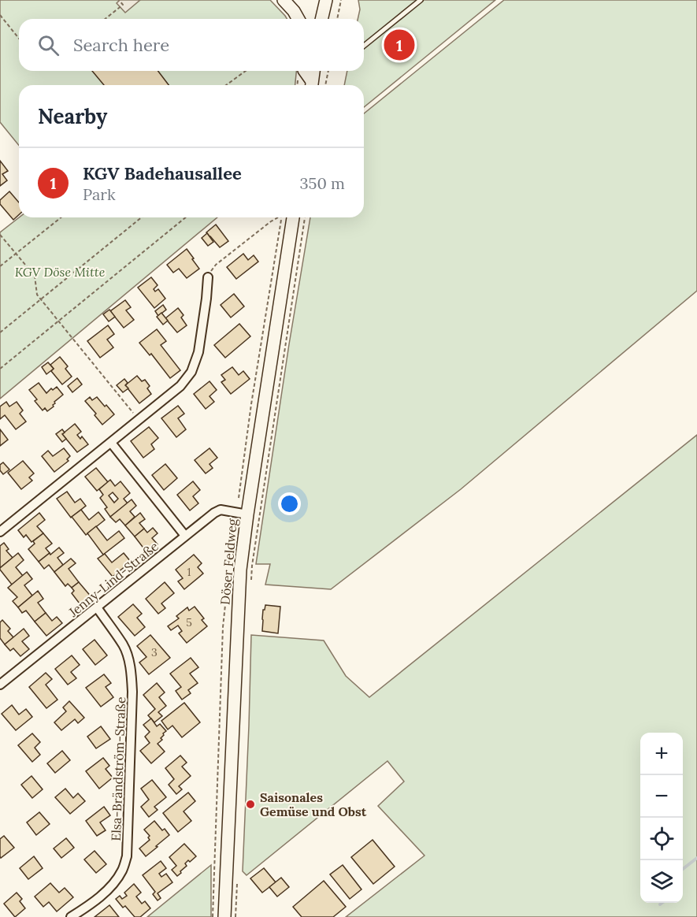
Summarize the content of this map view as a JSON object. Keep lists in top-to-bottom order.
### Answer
{
  "streets": {
    "street": ["Döser Feldweg", "Jenny-Lind-Straße", "Elsa-Brändström-Straße"]
  },
  "crossings": [
    ["Döser Feldweg", "Jenny-Lind-Straße"],
    ["Jenny-Lind-Straße", "Elsa-Brändström-Straße"]
  ],
  "parks": ["KGV Döse Mitte"],
  "places": ["Saisonales Gemüse und Obst"],
  "house_numbers": ["1", "5", "3"],
  "page": {
    "search": "Search here",
    "pins": "1",
    "heading": "Nearby",
    "list": [
      {
        "mark": "1",
        "name": "KGV Badehausallee",
        "note": "Park",
        "value": "350 m"
      }
    ],
    "map_buttons": ["+", "−"]
  }
}
